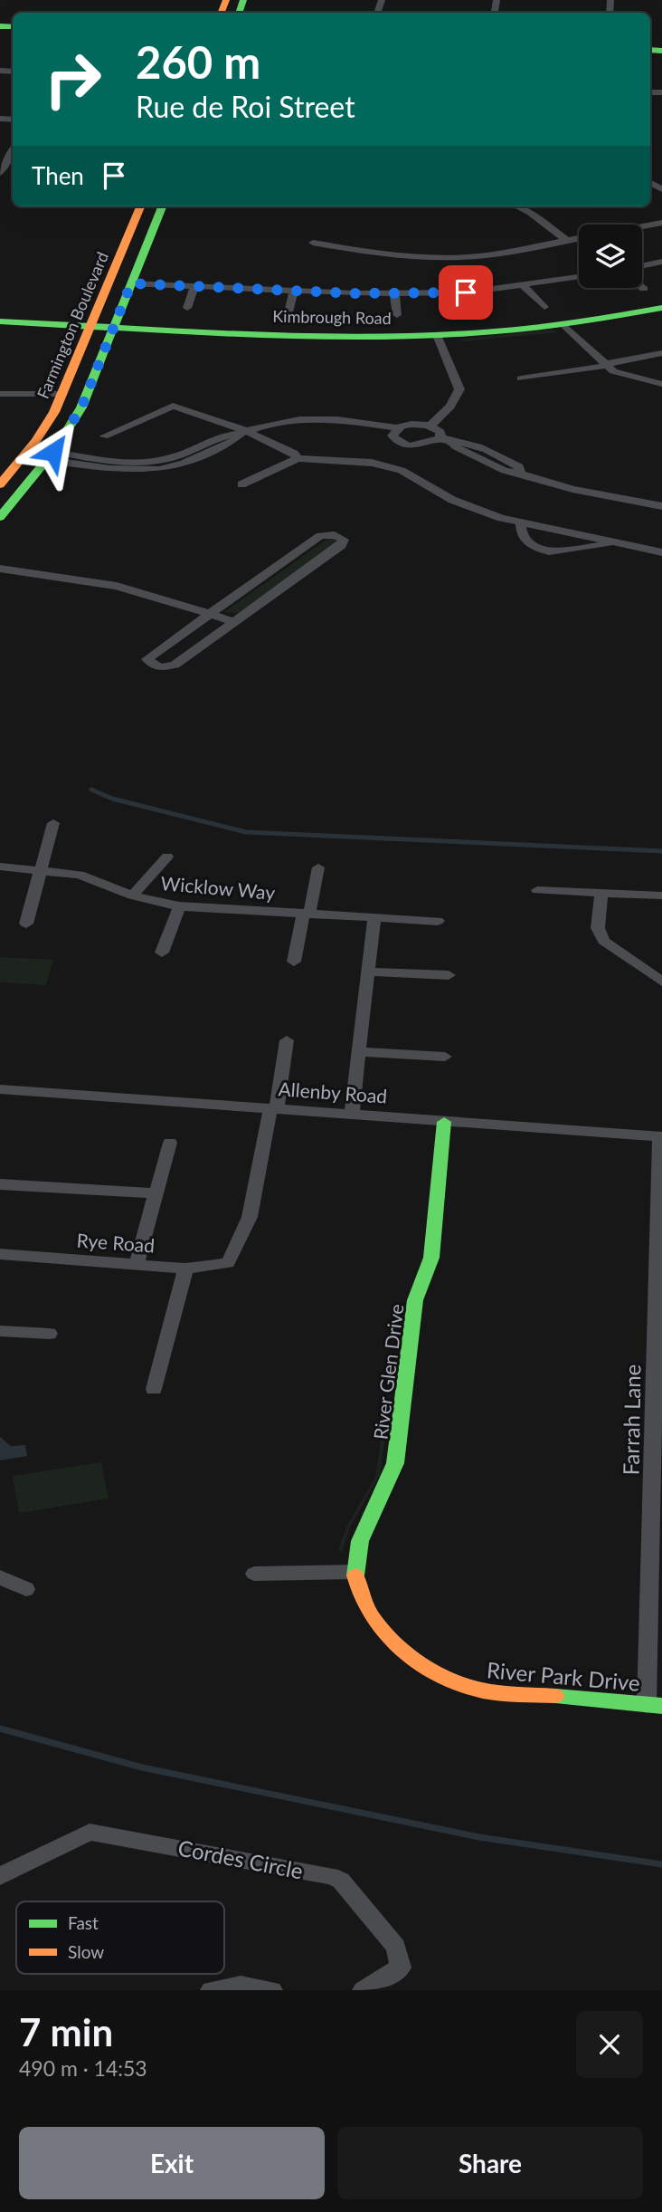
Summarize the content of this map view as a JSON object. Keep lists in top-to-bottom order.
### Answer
{
  "streets": {
    "main road": [
      "Kimbrough Road",
      "Farmington Boulevard",
      "River Glen Drive",
      "River Park Drive"
    ],
    "street": [
      "Wicklow Way",
      "Allenby Road",
      "Rye Road",
      "Farrah Lane",
      "Cordes Circle"
    ]
  },
  "crossings": [
    ["Kimbrough Road", "Farmington Boulevard"],
    ["Allenby Road", "Rye Road"],
    ["Allenby Road", "River Glen Drive"],
    ["Allenby Road", "Farrah Lane"],
    ["River Glen Drive", "River Park Drive"],
    ["Farrah Lane", "River Park Drive"]
  ],
  "legend": ["Fast", "Slow"],
  "page": {
    "turn": ["260 m", "Rue de Roi Street"],
    "then": "Then",
    "heading": ["7 min", "490 m · 14:53"],
    "buttons": ["Exit", "Share"]
  }
}
